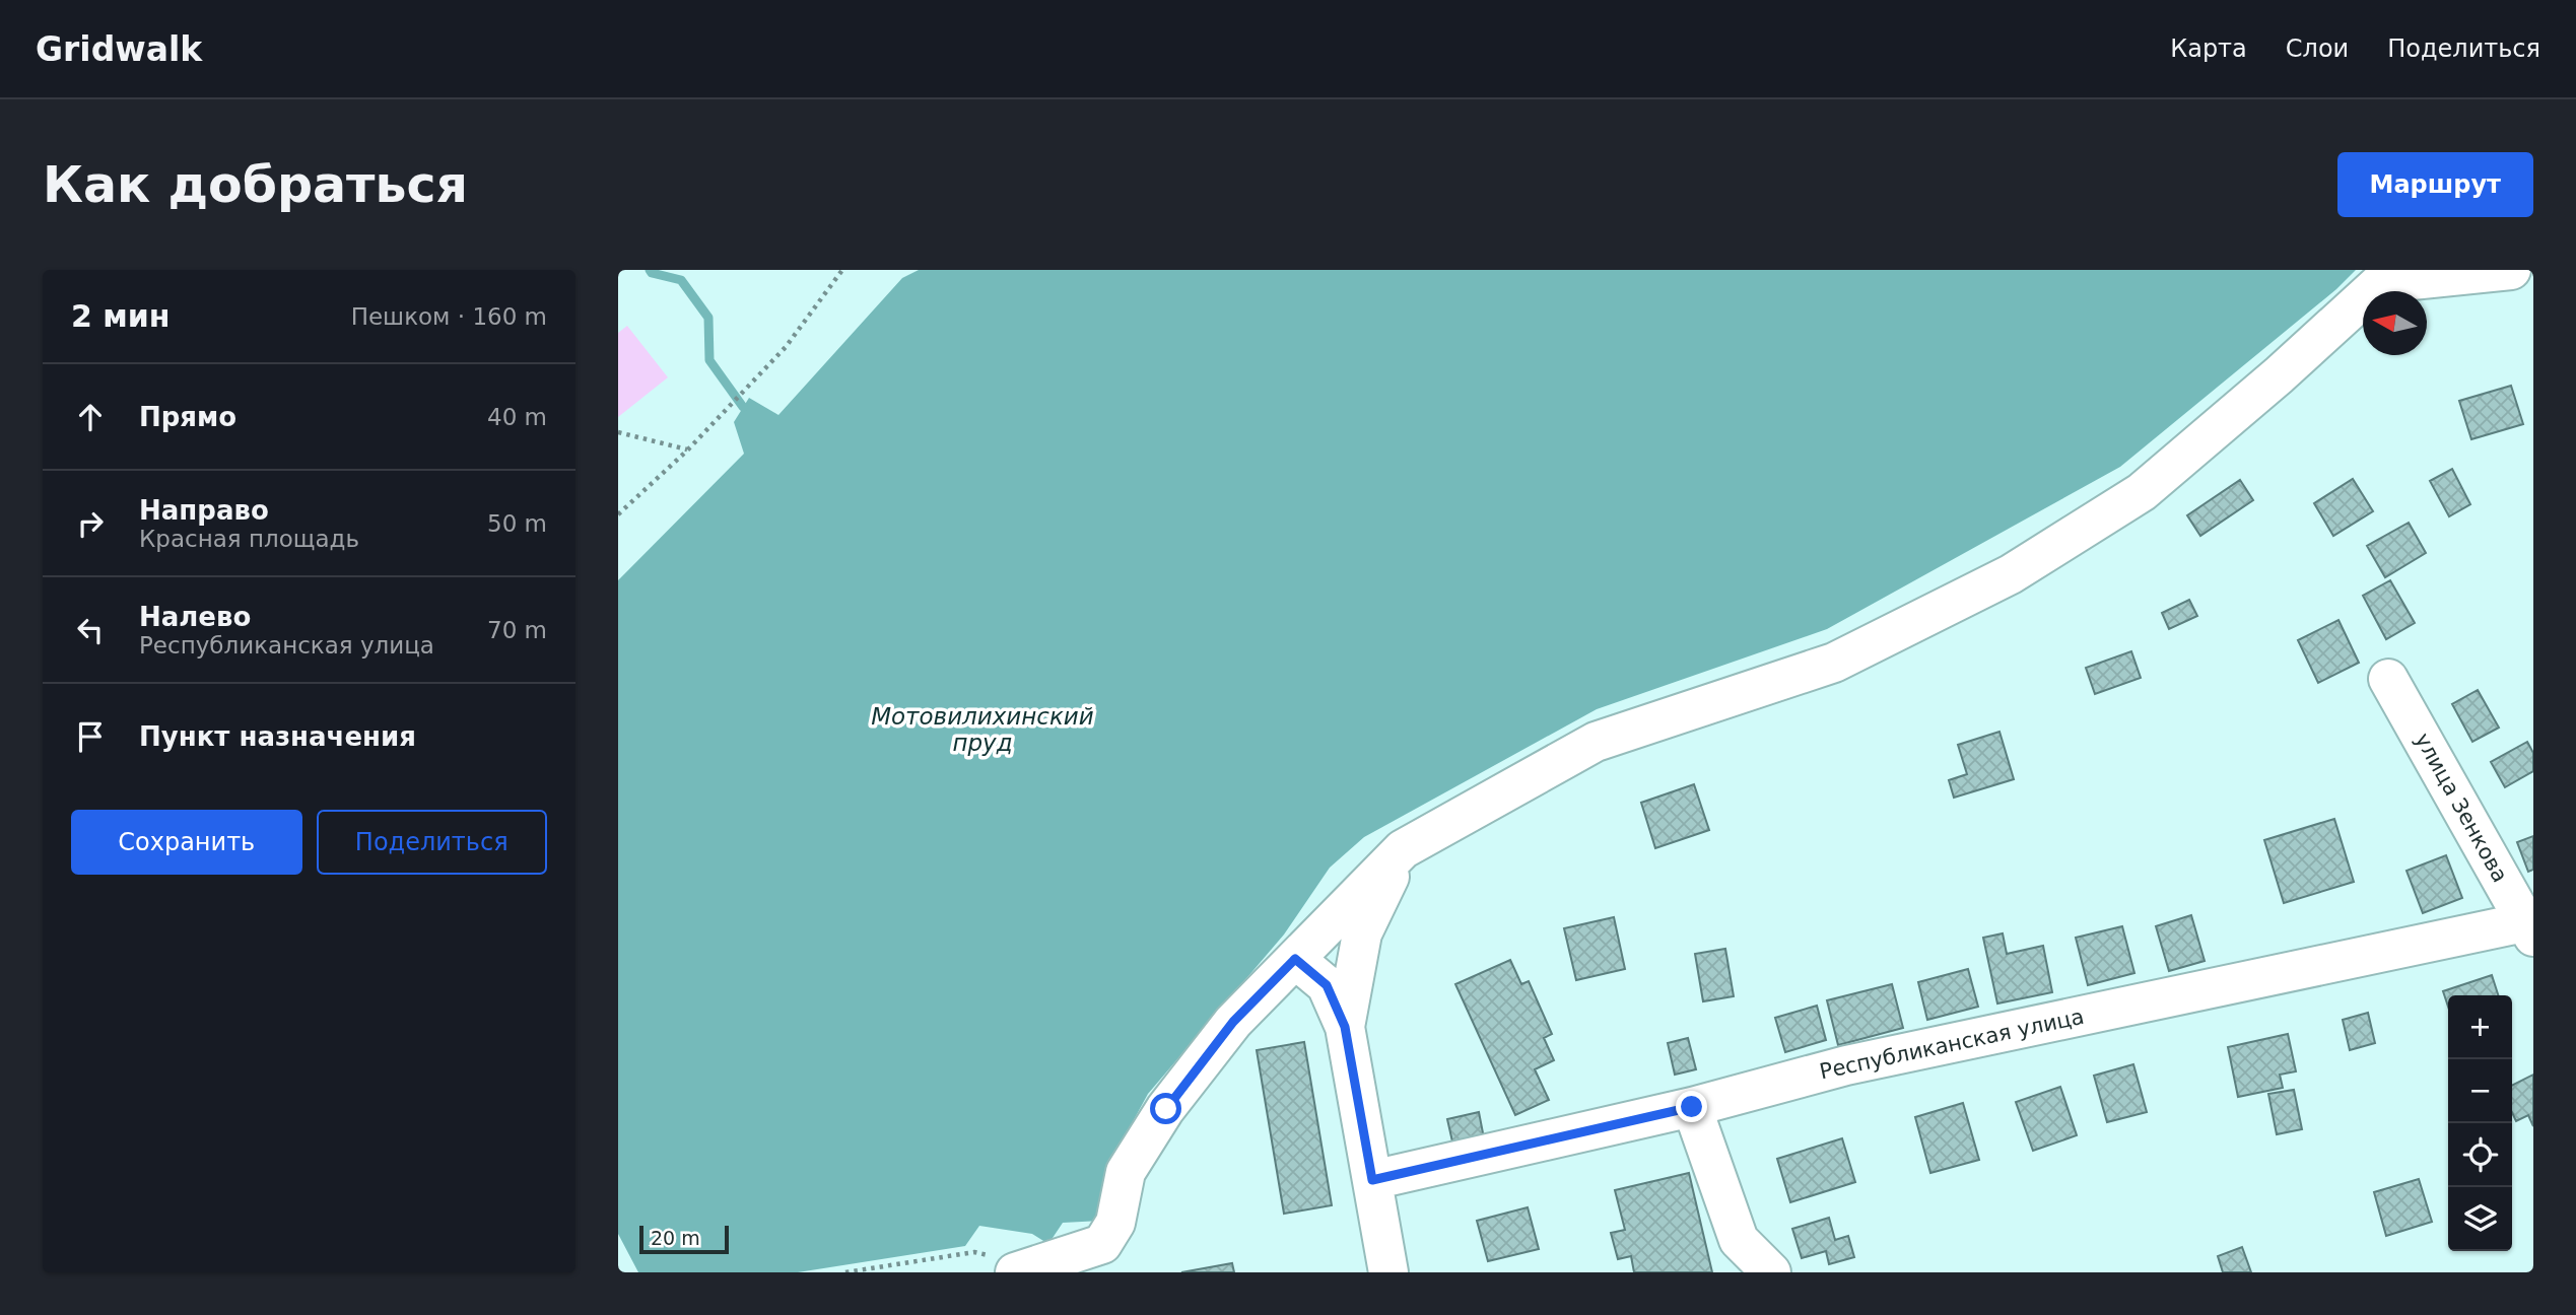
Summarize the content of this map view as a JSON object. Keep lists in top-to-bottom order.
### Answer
{
  "streets": {
    "street": ["улица Зенкова", "Республиканская улица"]
  },
  "crossings": [
    ["улица Зенкова", "Республиканская улица"]
  ],
  "water": ["Мотовилихинский пруд"],
  "scale_bar": "20 m",
  "north": "left",
  "page": {
    "header": "Gridwalk",
    "nav": ["Карта", "Слои", "Поделиться"],
    "buttons": [
      "Маршрут",
      ["Сохранить", "Поделиться"]
    ],
    "title": "Как добраться",
    "heading": ["2 мин", "Пешком · 160 m"],
    "list": [
      ["Прямо", "40 m"],
      ["Направо", "Красная площадь", "50 m"],
      ["Налево", "Республиканская улица", "70 m"],
      "Пункт назначения"
    ],
    "map_buttons": ["+", "−"],
    "scale": "20 m"
  }
}
